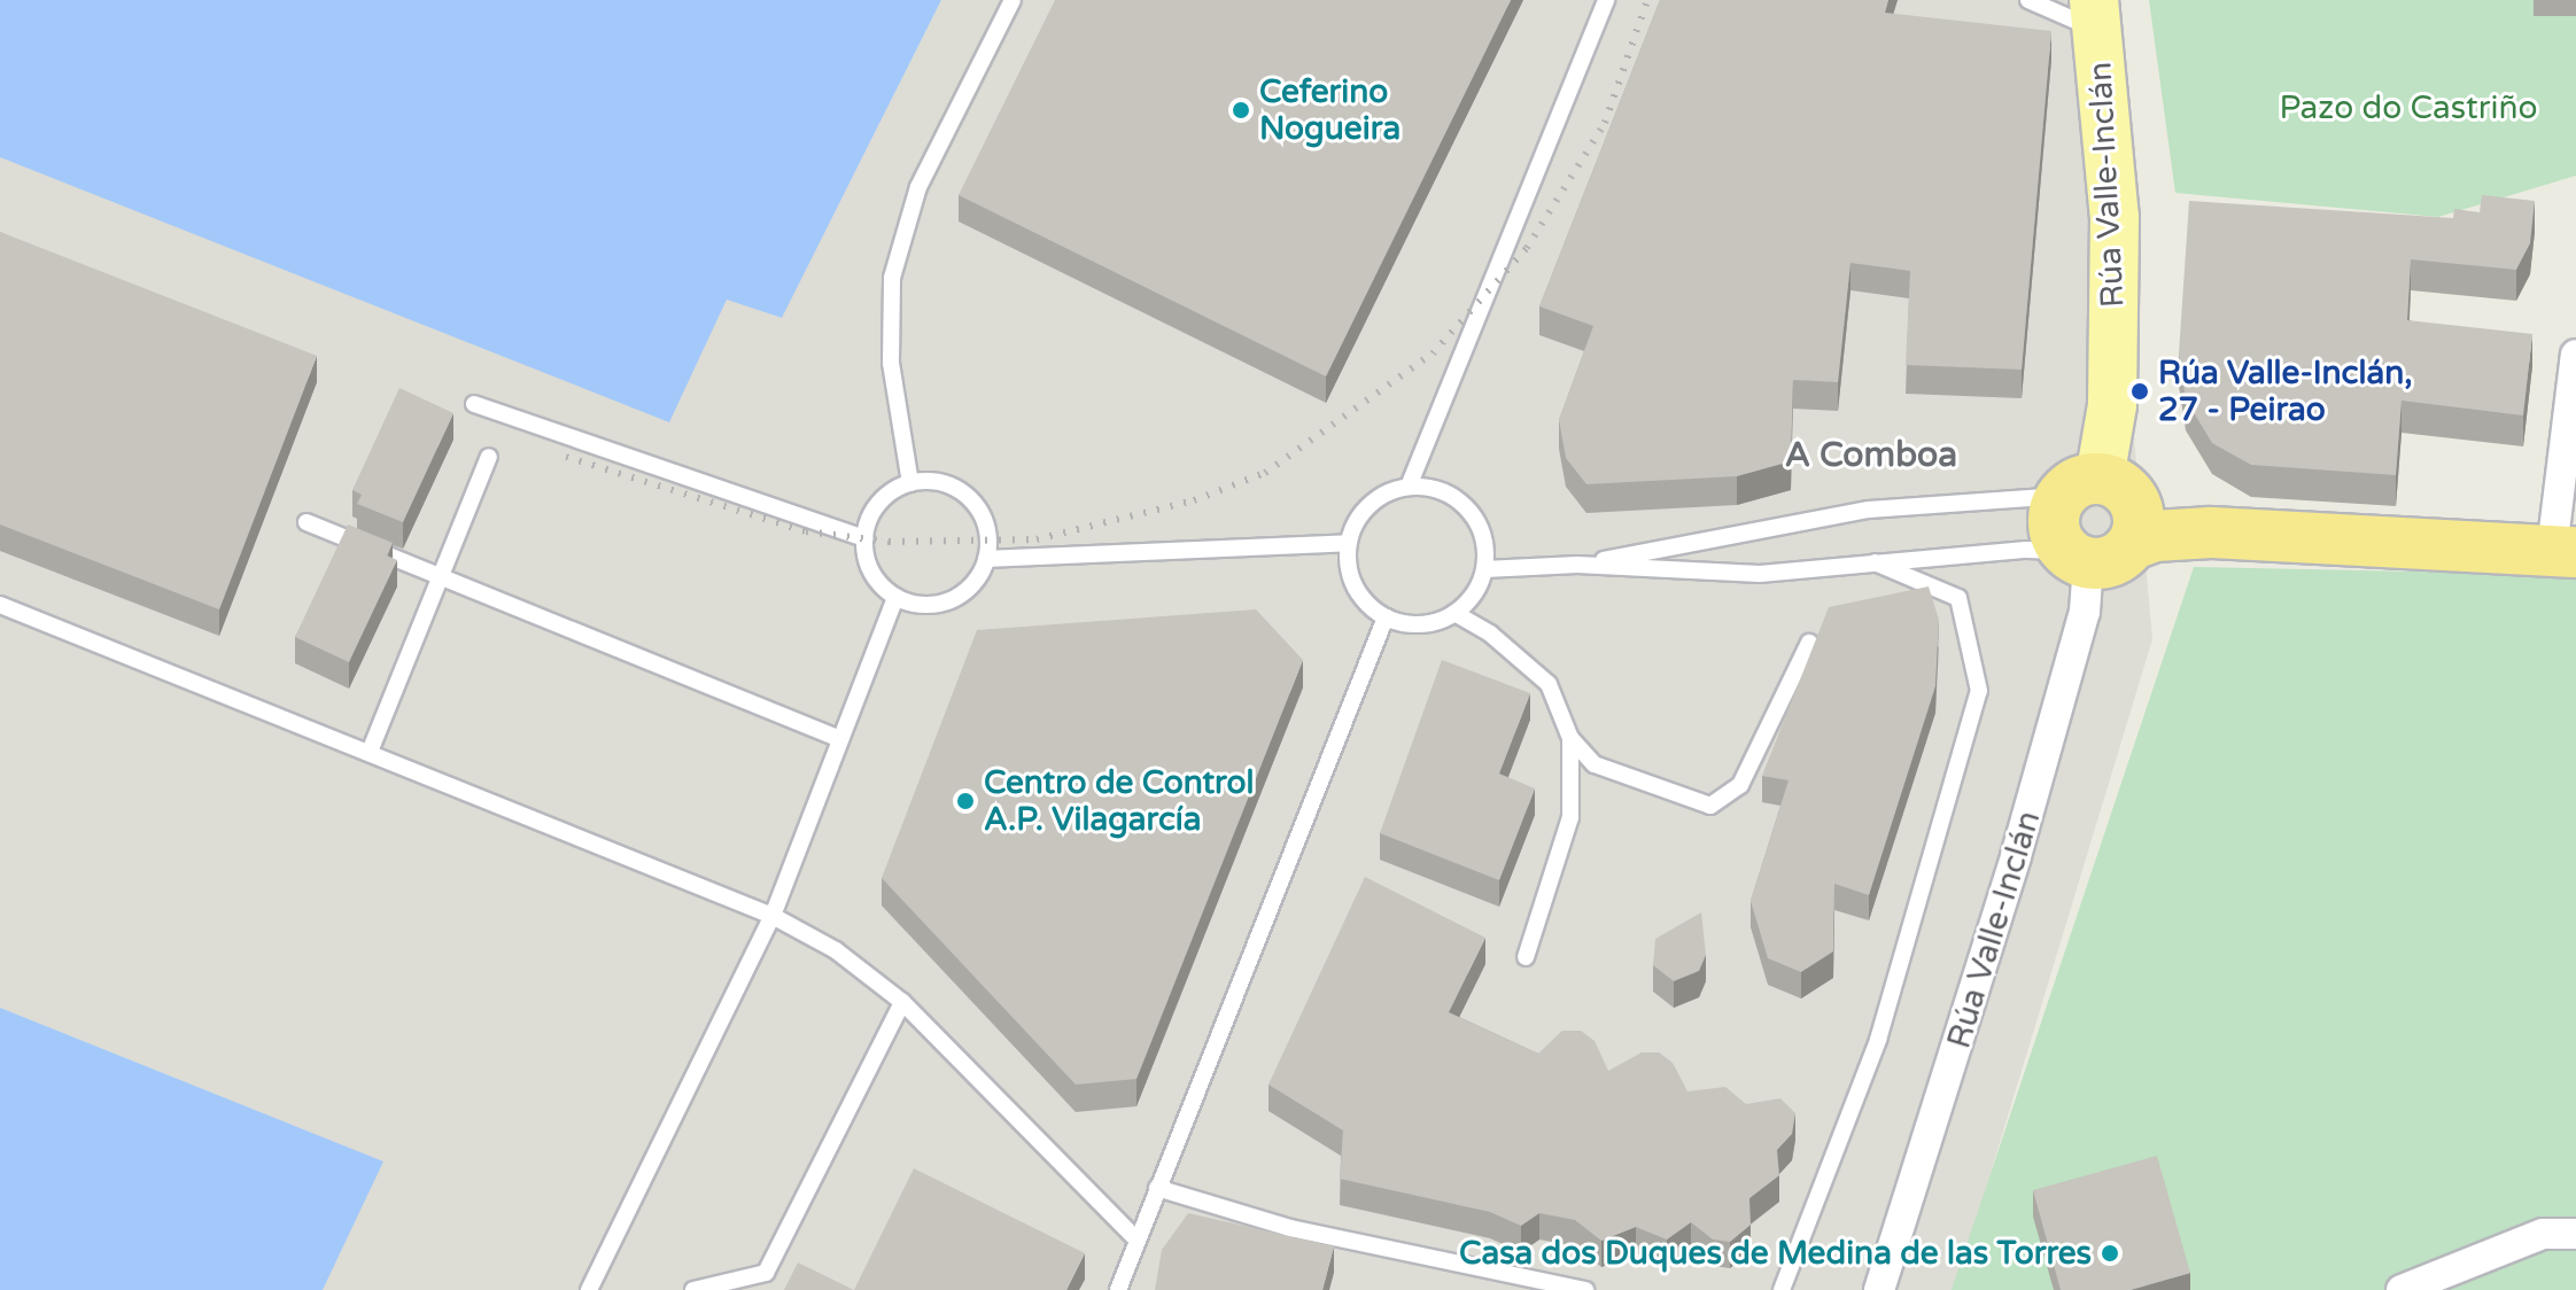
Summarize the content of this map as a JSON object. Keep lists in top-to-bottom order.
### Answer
{
  "streets": {
    "main road": ["Rúa Valle-Inclán"]
  },
  "districts": ["A Comboa"],
  "parks": ["Pazo do Castriño"],
  "places": [
    "Ceferino Nogueira",
    "Rúa Valle-Inclán, 27 - Peirao",
    "Centro de Control A.P. Vilagarcía",
    "Casa dos Duques de Medina de las Torres"
  ]
}
